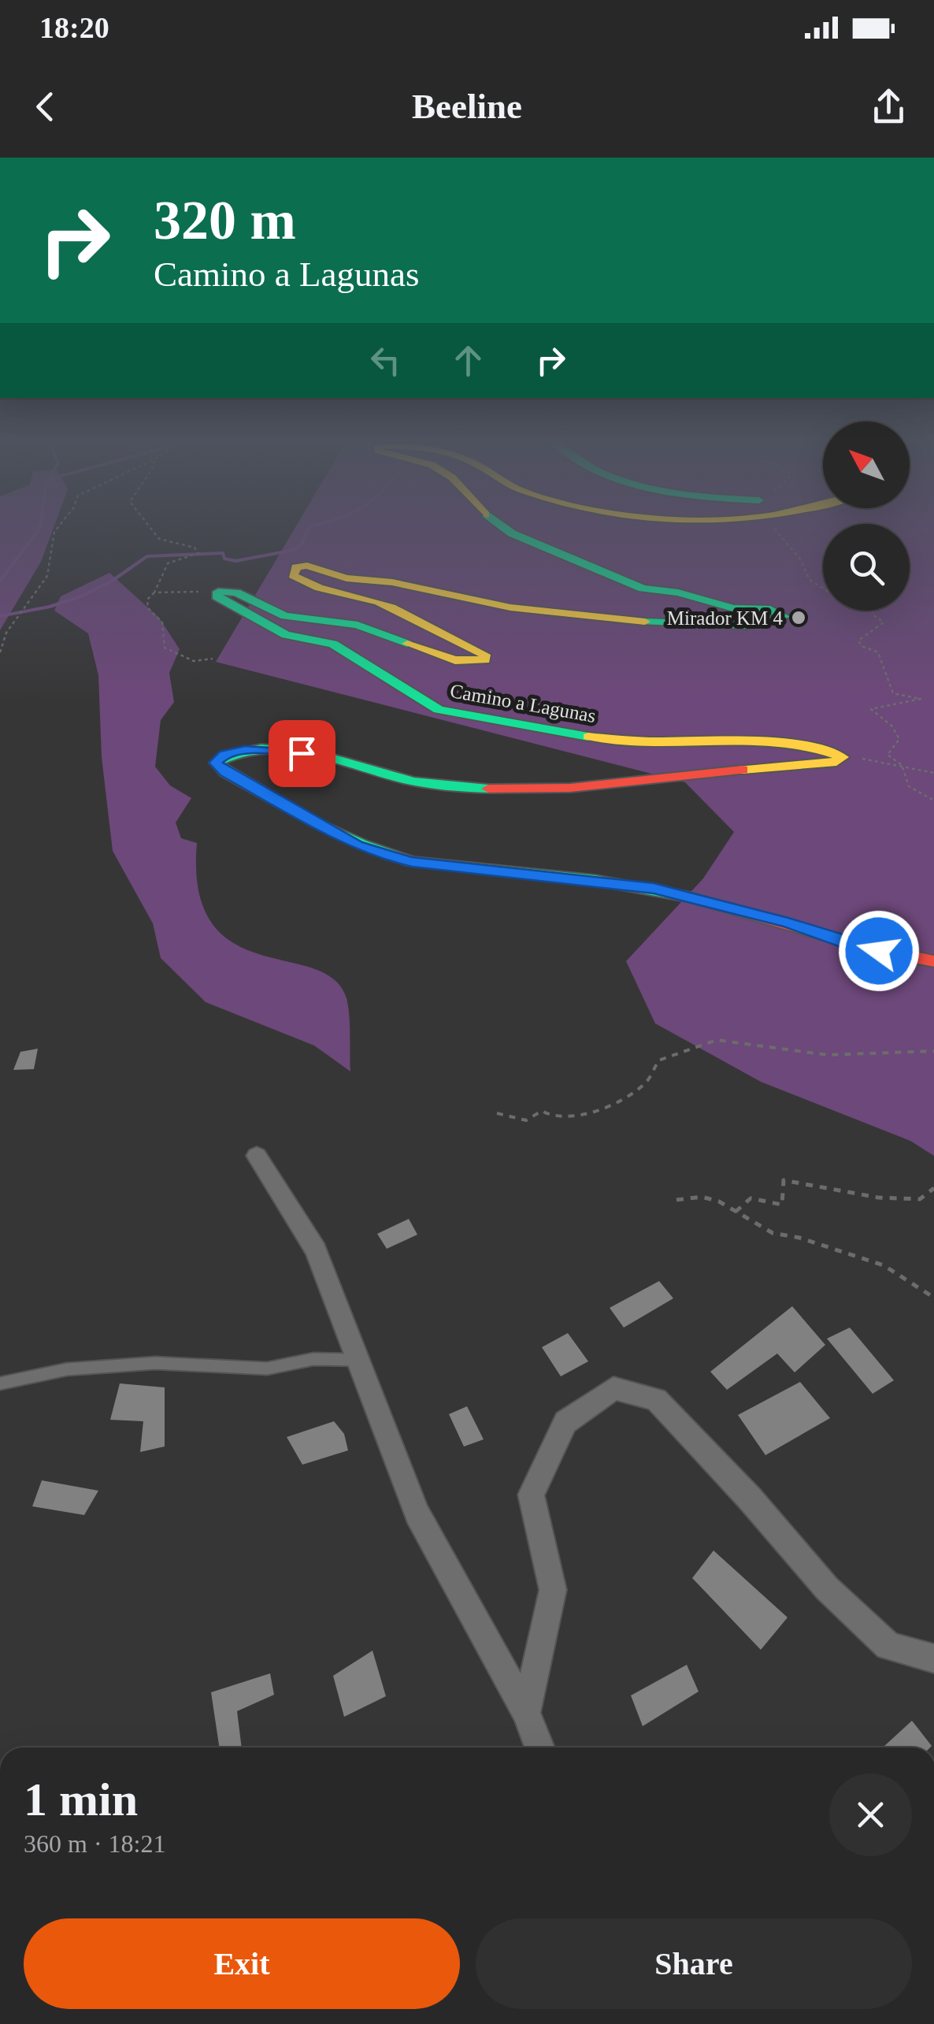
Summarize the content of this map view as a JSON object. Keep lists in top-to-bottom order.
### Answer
{
  "streets": {
    "street": ["Camino a Lagunas"]
  },
  "places": ["Mirador KM 4"],
  "north": "top left",
  "page": {
    "status": "18:20",
    "header": "Beeline",
    "turn": ["320 m", "Camino a Lagunas"],
    "heading": ["1 min", "360 m · 18:21"],
    "buttons": ["Exit", "Share"]
  }
}
